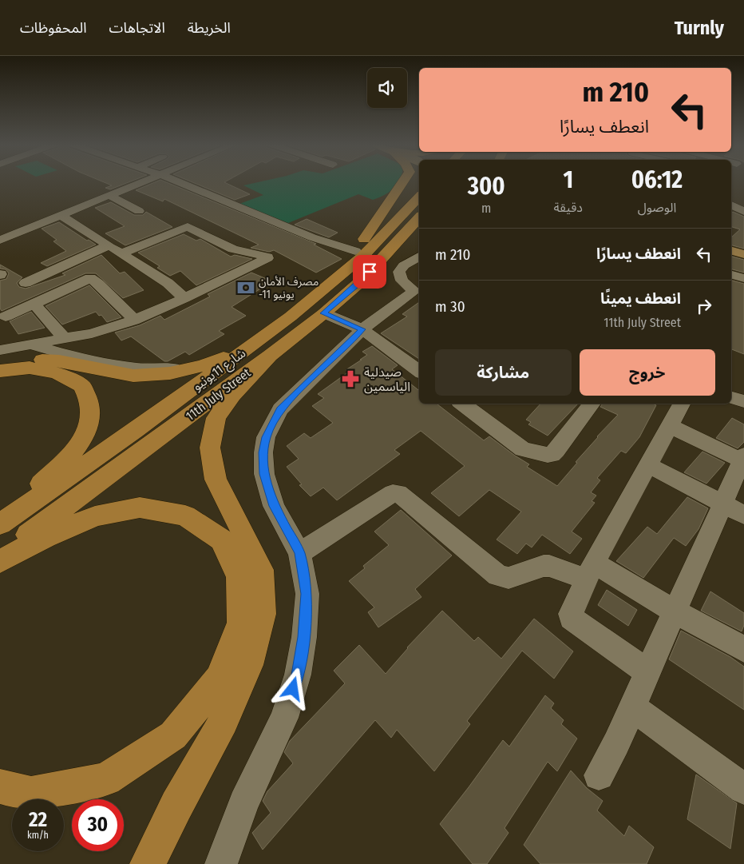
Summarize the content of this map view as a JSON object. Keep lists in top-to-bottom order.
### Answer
{
  "streets": {
    "highway": ["شارع 11يونيو", "11th July Street"]
  },
  "crossings": [
    ["شارع 11يونيو", "11th July Street"]
  ],
  "places": {
    "bank": ["مصرف الأمان -11 يونيو"],
    "pharmacy": ["صيدلية الياسمين"]
  },
  "page": {
    "header": "Turnly",
    "nav": ["الخريطة", "الاتجاهات", "المحفوظات"],
    "turn": ["210 m", "انعطف يسارًا"],
    "eta": [
      "06:12",
      "الوصول",
      "1",
      "دقيقة",
      "300",
      "m"
    ],
    "list": [
      {
        "name": "انعطف يسارًا",
        "value": "210 m"
      },
      {
        "name": "انعطف يمينًا",
        "note": "11th July Street",
        "value": "30 m"
      }
    ],
    "buttons": ["خروج", "مشاركة"],
    "speed": "22 km/h",
    "limit": "30"
  }
}
